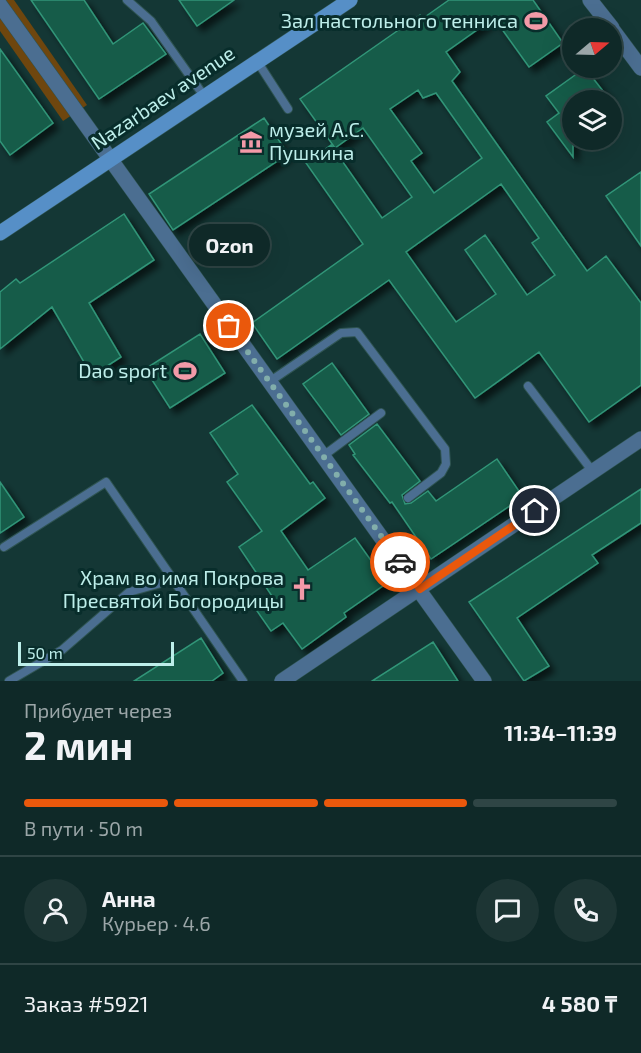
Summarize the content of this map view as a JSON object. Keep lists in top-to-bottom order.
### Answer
{
  "streets": {
    "main road": ["Nazarbaev avenue"]
  },
  "places": {
    "sports": ["Зал настольного тенниса", "Dao sport"],
    "museum": ["музей А.С. Пушкина"],
    "other": ["Ozon"],
    "church": ["Храм во имя Покрова Пресвятой Богородицы"]
  },
  "scale_bar": "50 m",
  "north": "right",
  "page": {
    "bubble": "Ozon",
    "scale": "50 m",
    "heading": ["2 мин", "Прибудет через", "11:34–11:39"],
    "panel": [
      "Анна",
      "Курьер · 4.6",
      "Заказ #5921",
      "4 580 ₸"
    ],
    "bar": "В пути · 50 m"
  }
}
